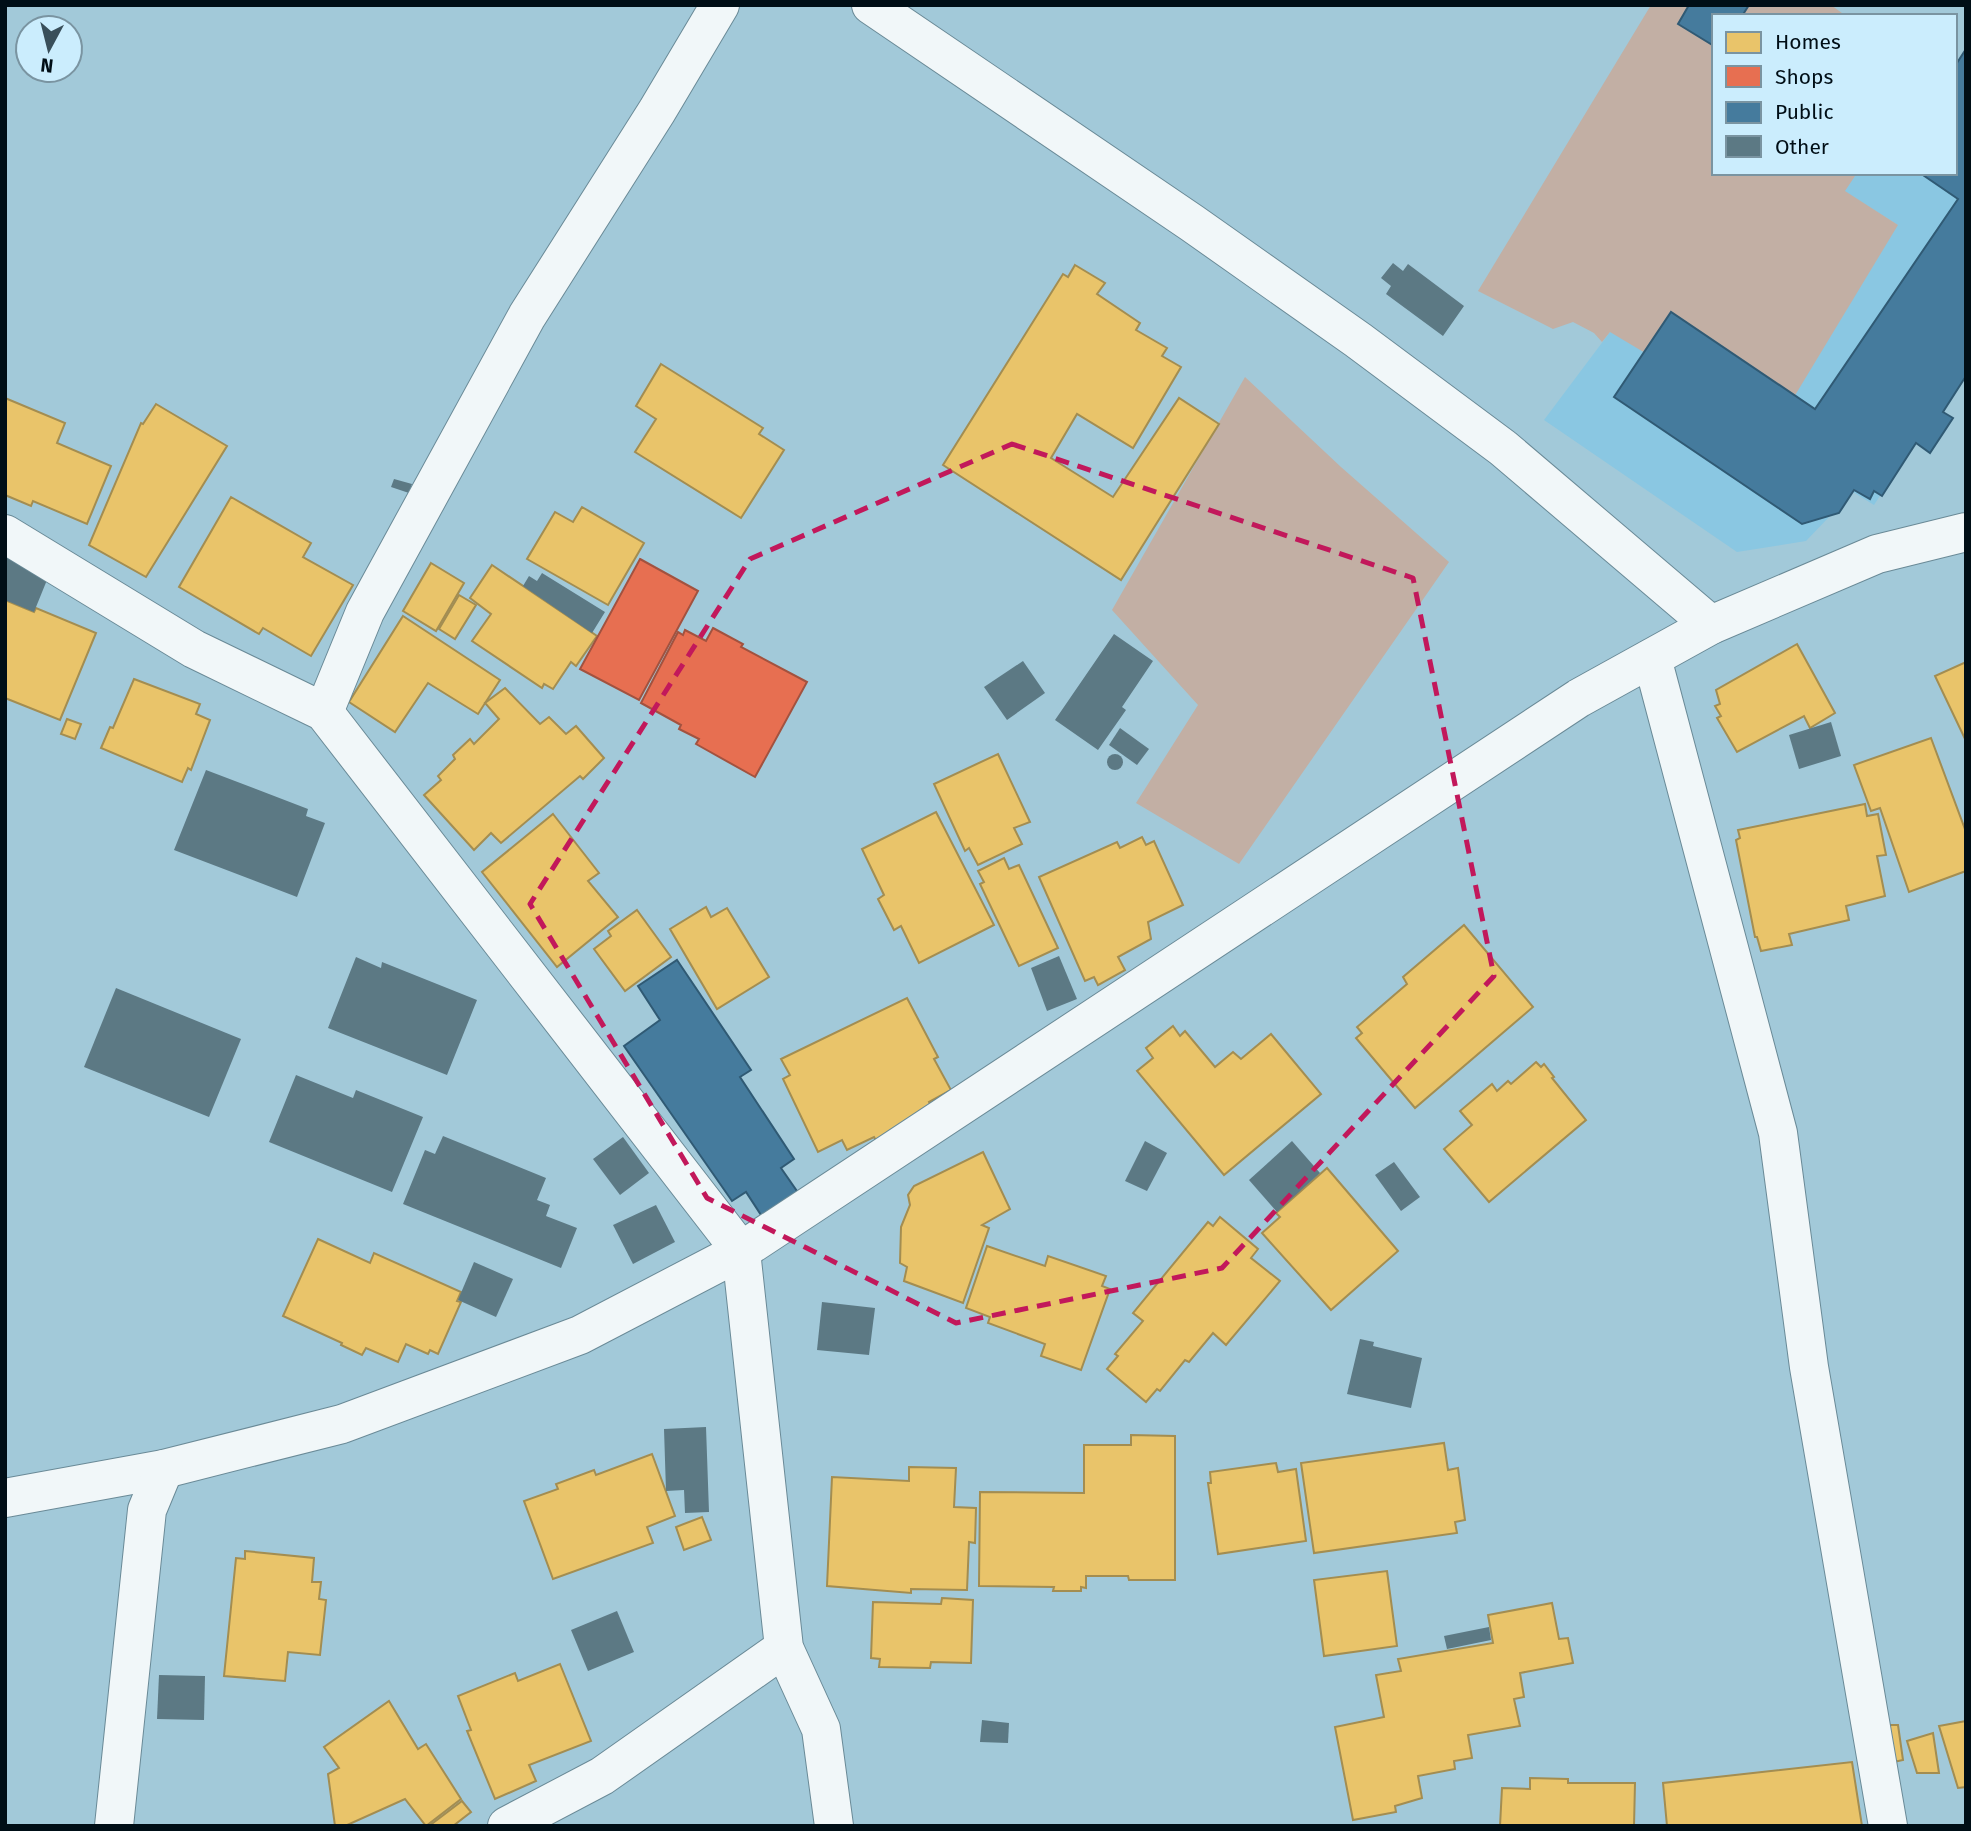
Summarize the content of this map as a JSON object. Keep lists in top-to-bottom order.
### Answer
{
  "legend": [
    "Homes",
    "Shops",
    "Public",
    "Other"
  ],
  "north": "bottom"
}
